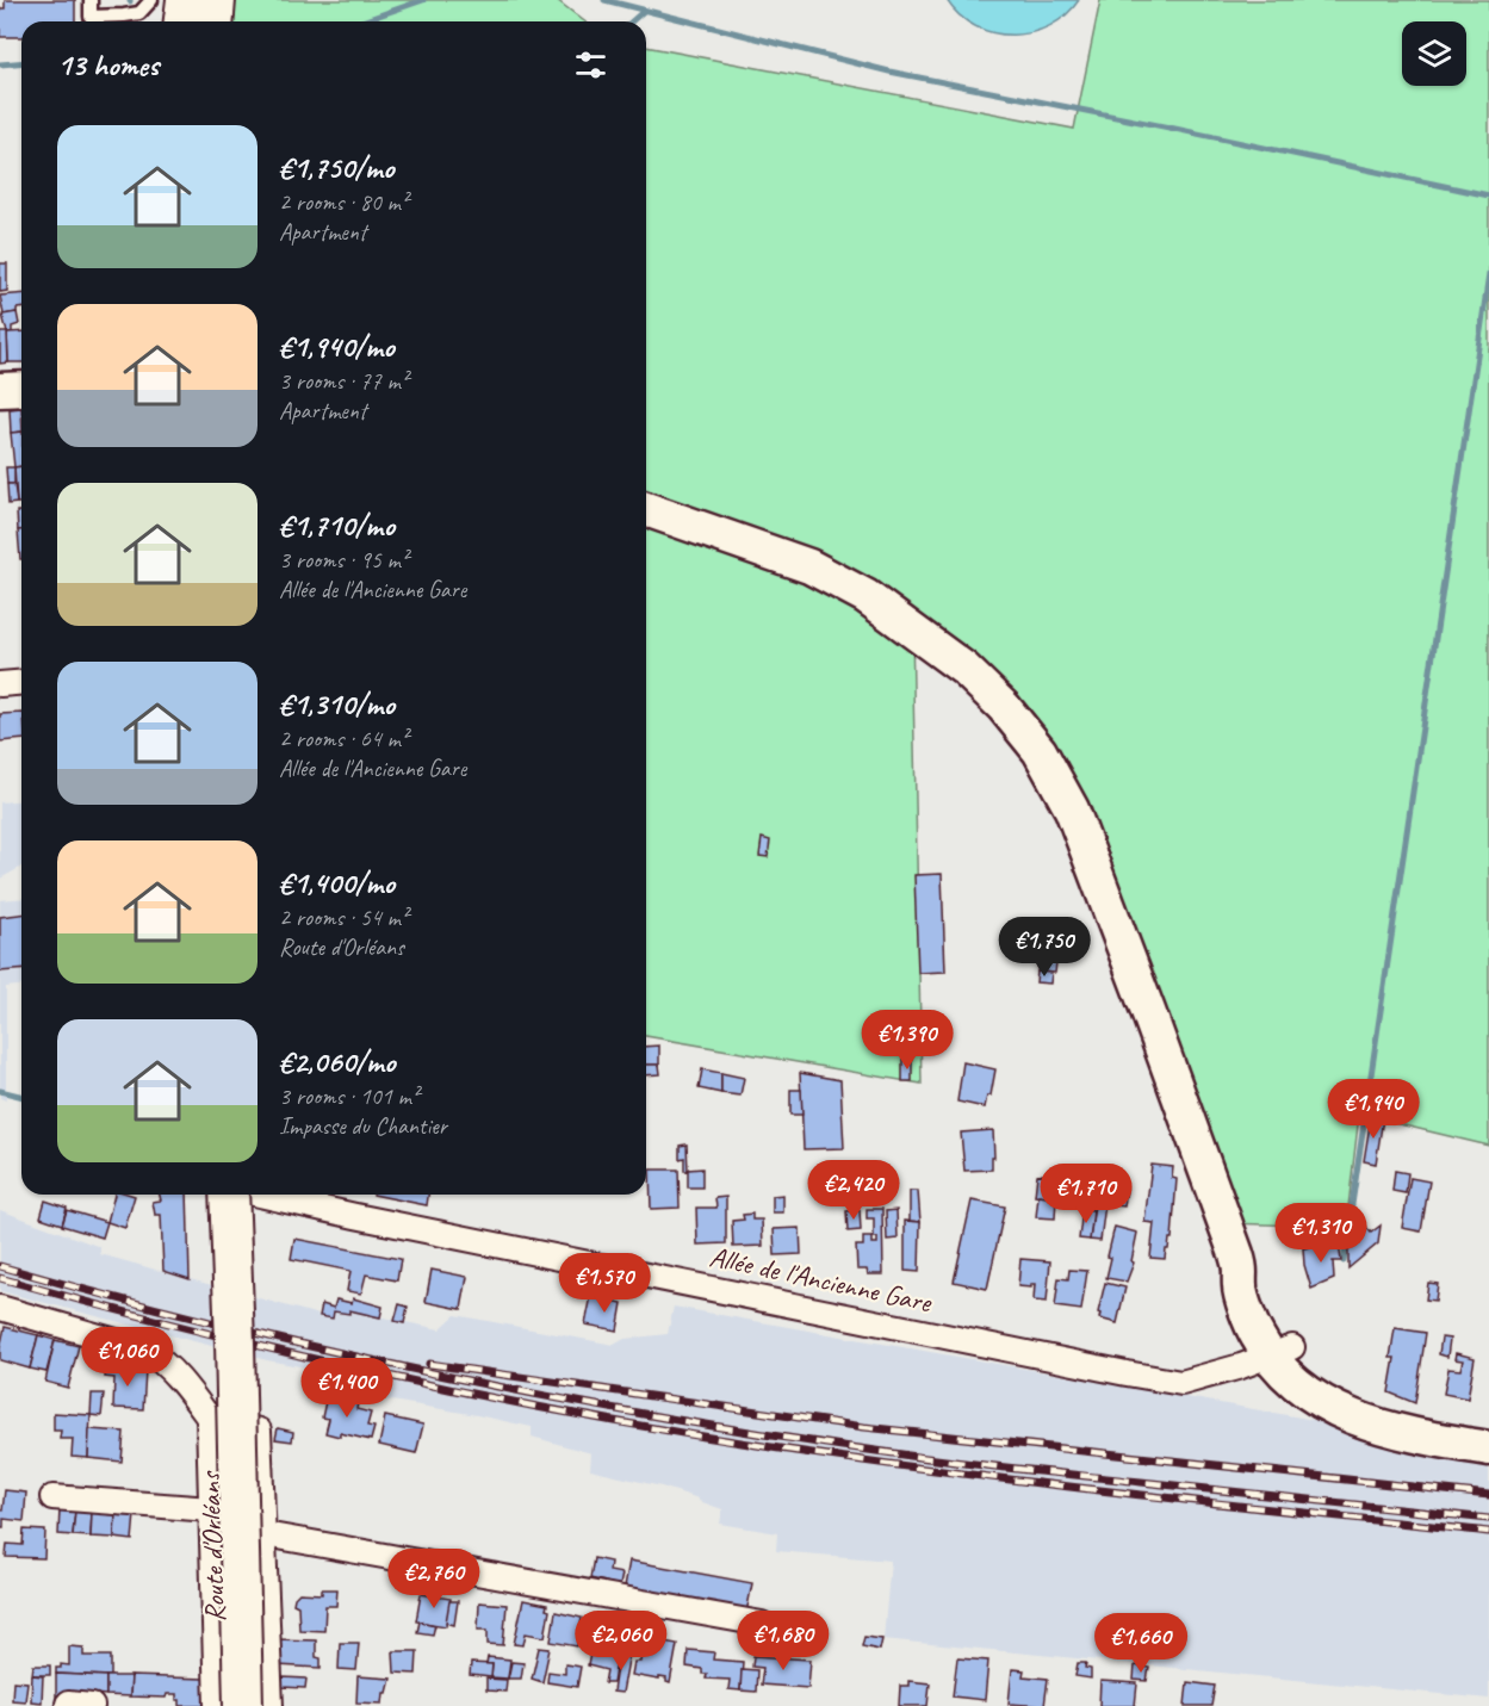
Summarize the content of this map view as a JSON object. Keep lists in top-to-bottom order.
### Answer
{
  "streets": {
    "main road": ["Route d'Orléans"],
    "street": ["Allée de l'Ancienne Gare"]
  },
  "page": {
    "heading": "13 homes",
    "list": [
      {
        "name": "€1,750/mo",
        "note": "2 rooms · 80 m² · Apartment"
      },
      {
        "name": "€1,940/mo",
        "note": "3 rooms · 77 m² · Apartment"
      },
      {
        "name": "€1,710/mo",
        "note": "3 rooms · 95 m² · Allée de l'Ancienne Gare"
      },
      {
        "name": "€1,310/mo",
        "note": "2 rooms · 64 m² · Allée de l'Ancienne Gare"
      },
      {
        "name": "€1,400/mo",
        "note": "2 rooms · 54 m² · Route d'Orléans"
      },
      {
        "name": "€2,060/mo",
        "note": "3 rooms · 101 m² · Impasse du Chantier"
      }
    ],
    "price": [
      "€1,750",
      "€1,390",
      "€1,940",
      "€2,420",
      "€1,710",
      "€1,310",
      "€1,570",
      "€1,060",
      "€1,400",
      "€2,760",
      "€2,060",
      "€1,680",
      "€1,660"
    ]
  }
}
